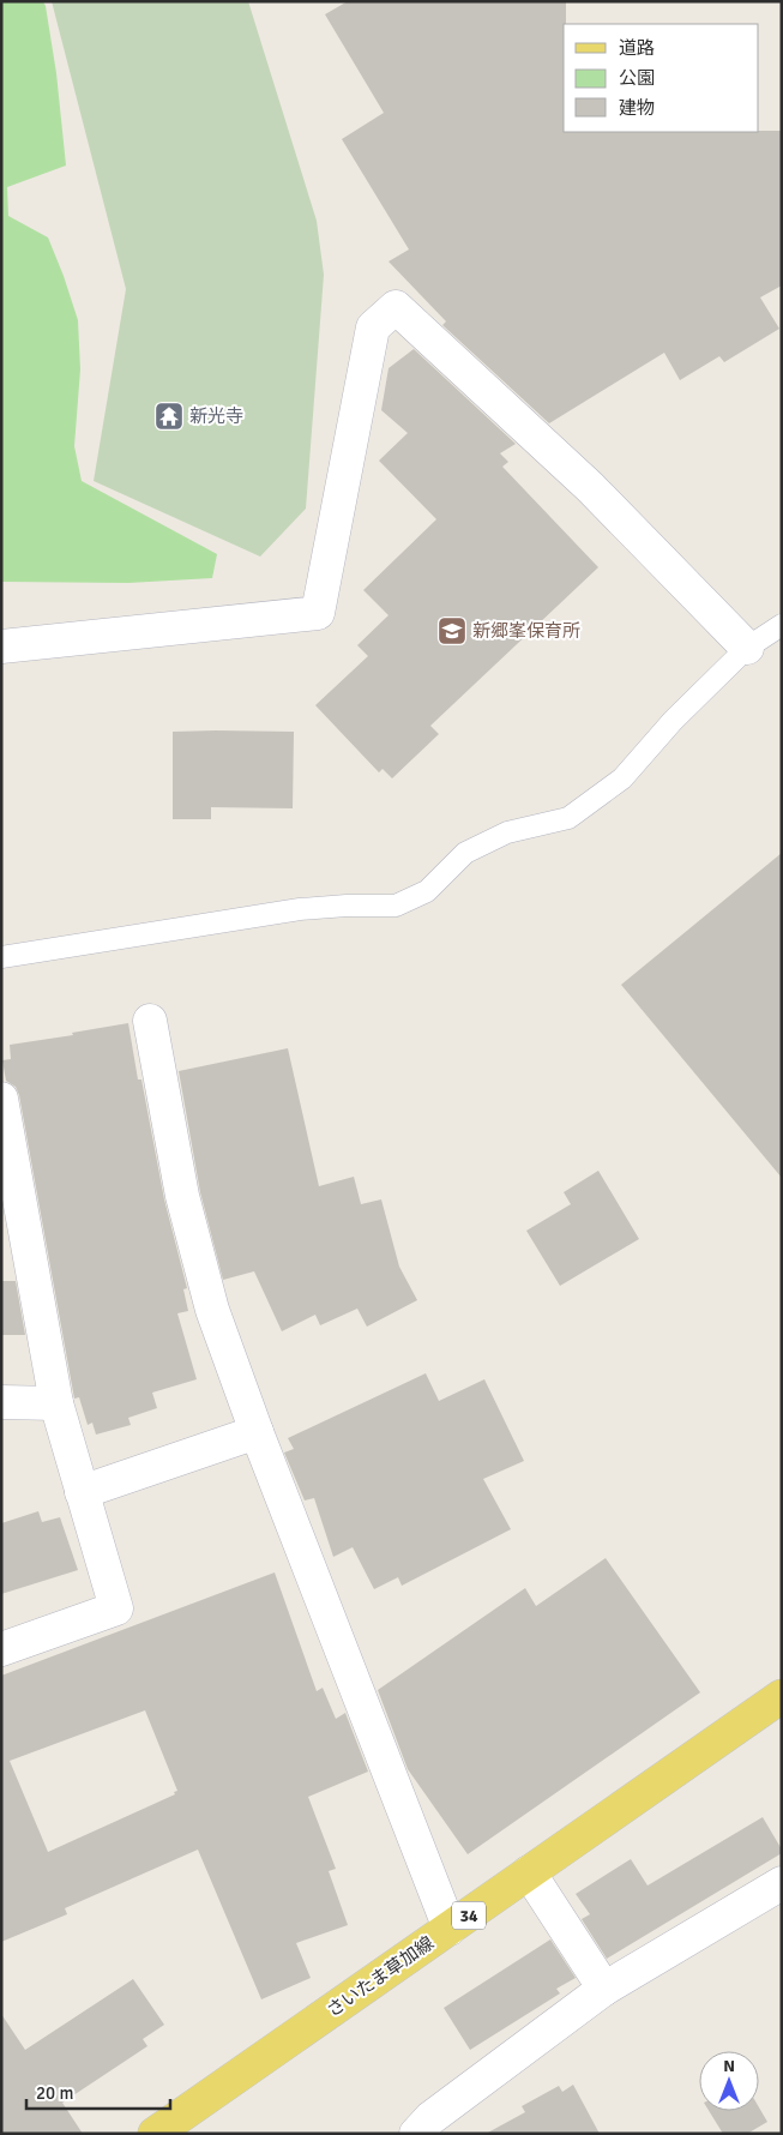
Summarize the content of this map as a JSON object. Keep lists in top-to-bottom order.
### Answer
{
  "streets": {
    "main road": ["34", "さいたま草加線"]
  },
  "places": {
    "temple": ["新光寺"],
    "school or university": ["新郷峯保育所"]
  },
  "legend": ["道路", "公園", "建物"],
  "scale_bar": "20 m",
  "north": "top"
}
